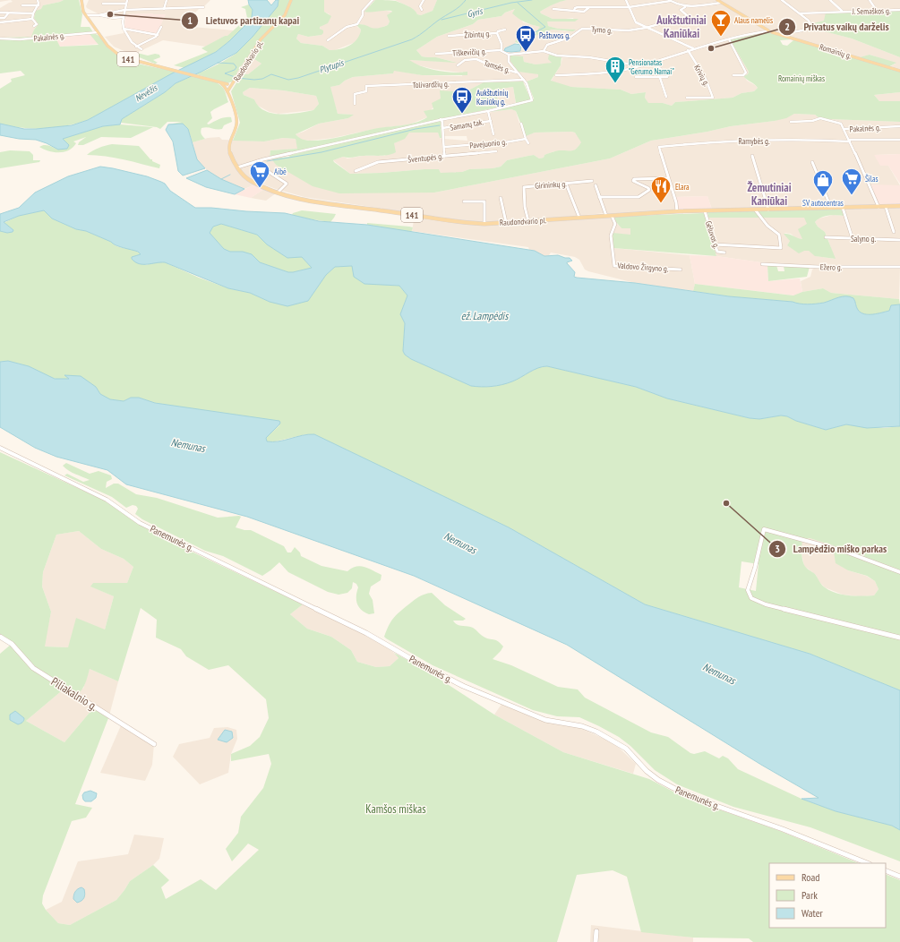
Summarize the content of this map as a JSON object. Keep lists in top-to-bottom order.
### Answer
{
  "streets": {
    "main road": ["Romainių g.", "141", "Raudondvario pl."],
    "street": [
      "J. Semaškos g.",
      "Tymo g.",
      "Žibintų g.",
      "Pakalnės g.",
      "Tiškevičių g.",
      "Tamsės g.",
      "Krivių g.",
      "Tolivardžių g.",
      "Samanų tak.",
      "Ramybės g.",
      "Pavejuonio g.",
      "Šventupės g.",
      "Girininkų g.",
      "Gėluvos g.",
      "Salyno g.",
      "Valdovo Žirgyno g.",
      "Ežero g.",
      "Panemunės g.",
      "Piliakalnio g."
    ]
  },
  "crossings": [
    ["Pakalnės g.", "141"],
    ["141", "Raudondvario pl."],
    ["Raudondvario pl.", "Girininkų g."],
    ["Raudondvario pl.", "Gėluvos g."],
    ["Raudondvario pl.", "Valdovo Žirgyno g."]
  ],
  "districts": ["Aukštutiniai Kaniūkai", "Žemutiniai Kaniūkai"],
  "water": [
    "Gyris",
    "Plytupis",
    "Nevėžis",
    "ež. Lampėdis",
    "Nemunas"
  ],
  "parks": ["Romainių miškas", "Kamšos miškas"],
  "places": {
    "other": ["Lietuvos partizanų kapai", "Privatus vaikų darželis", "Lampėdžio miško parkas"],
    "bar": ["Alaus namelis"],
    "bus stop": ["Paštuvos g.", "Aukštutinių Kaniūkų g."],
    "building": ["Pensionatas \"Gerumo Namai\""],
    "supermarket": ["Aibė", "Šilas"],
    "shop": ["SV autocentras"],
    "restaurant": ["Elara"]
  },
  "legend": ["Road", "Park", "Water"]
}
